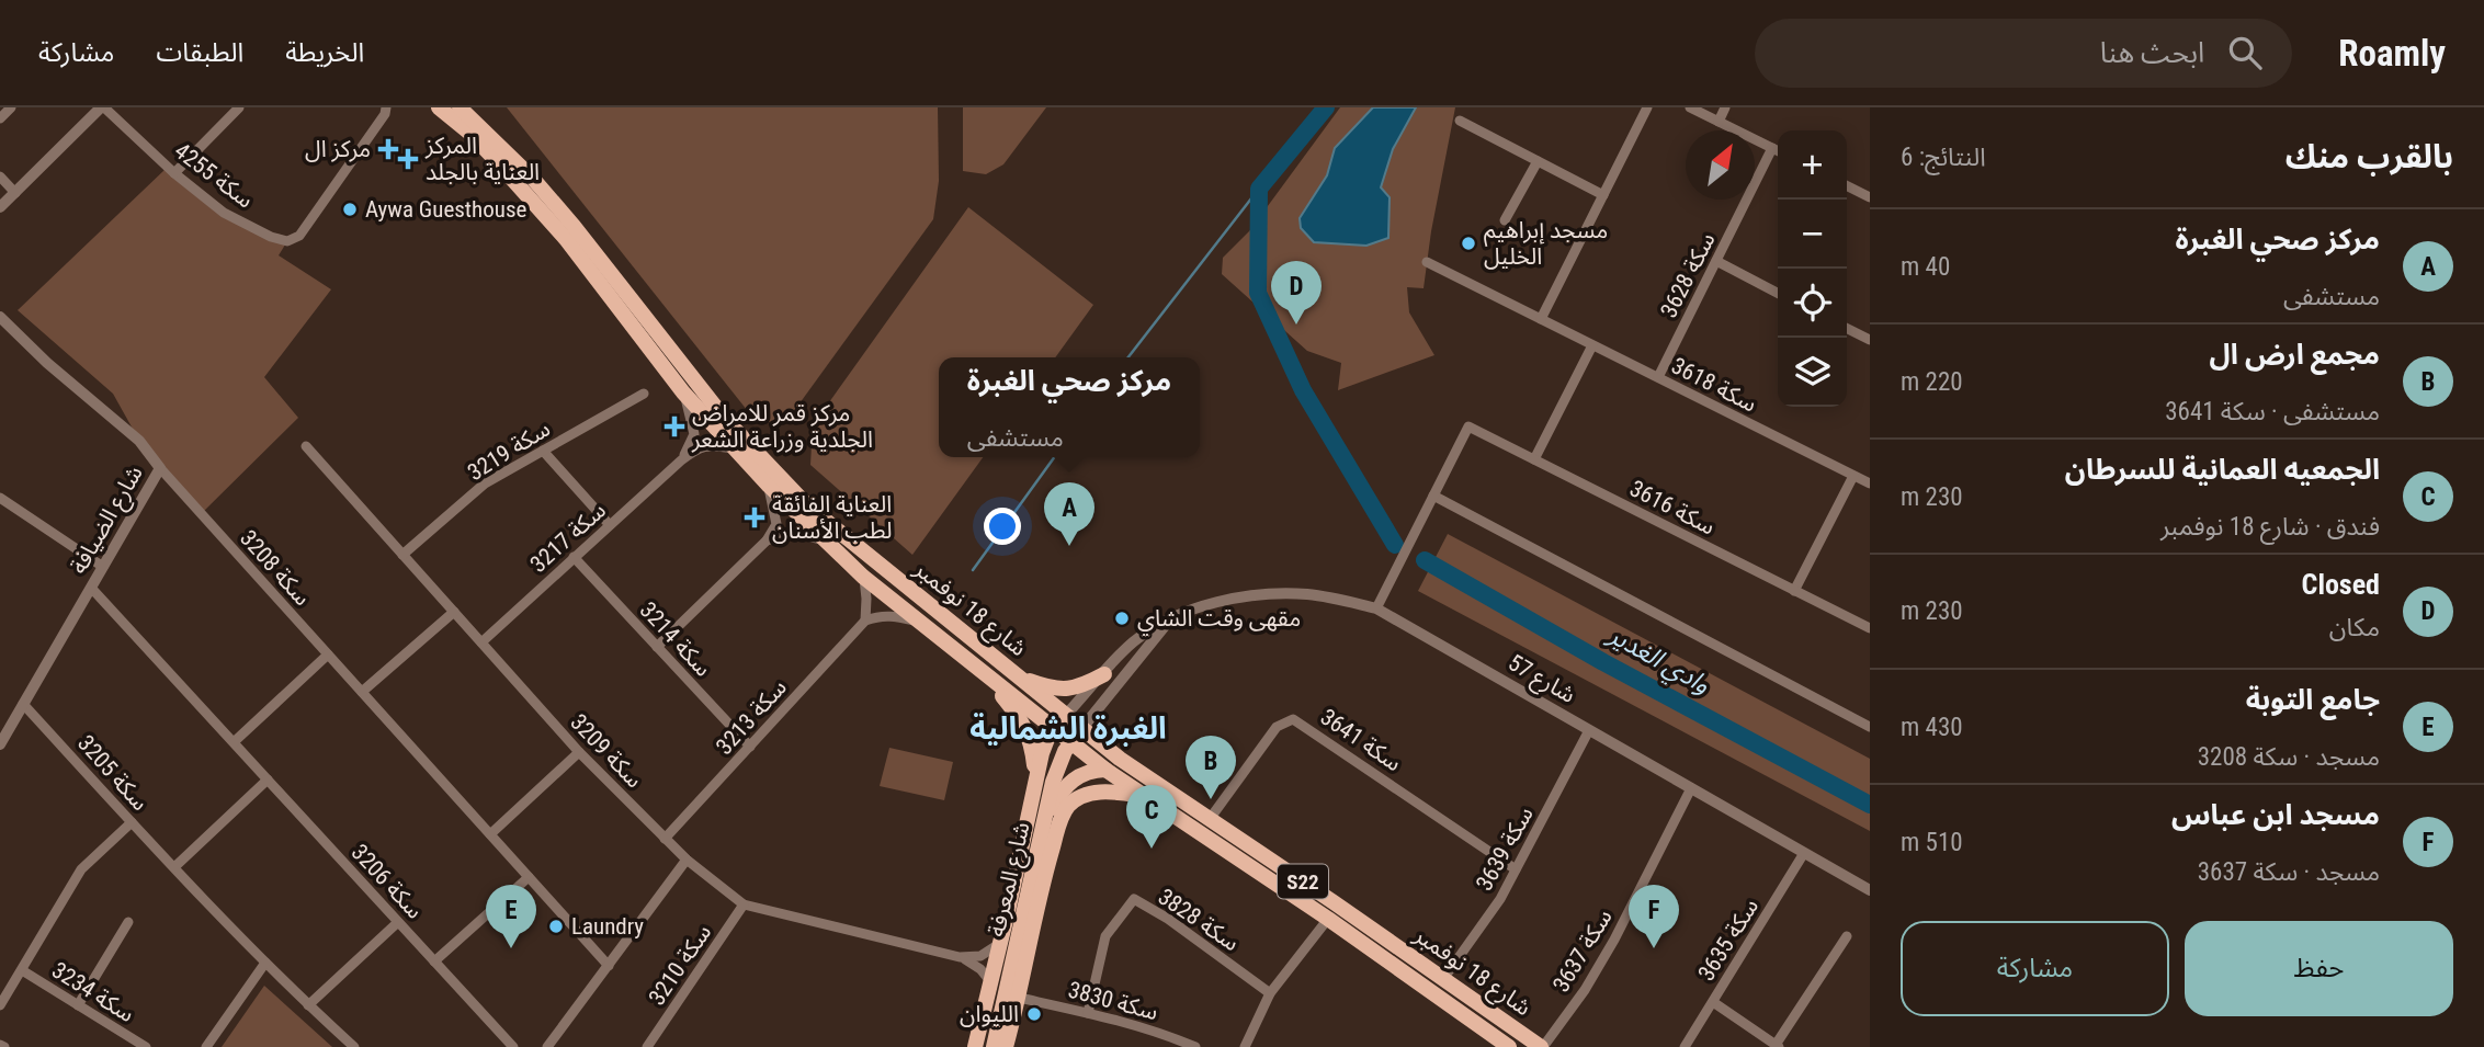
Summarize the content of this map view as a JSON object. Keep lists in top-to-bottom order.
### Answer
{
  "streets": {
    "main road": ["شارع 18 نوفمبر", "شارع المعرفة", "S22"],
    "street": [
      "سكة 4255",
      "سكة 3628",
      "سكة 3618",
      "سكة 3219",
      "سكة 3616",
      "شارع الضيافة",
      "سكة 3217",
      "سكة 3208",
      "سكة 3214",
      "شارع 57",
      "سكة 3213",
      "سكة 3641",
      "سكة 3209",
      "سكة 3205",
      "سكة 3639",
      "سكة 3206",
      "سكة 3828",
      "سكة 3635",
      "سكة 3637",
      "سكة 3210",
      "سكة 3234",
      "سكة 3830"
    ]
  },
  "crossings": [
    ["سكة 3628", "سكة 3618"],
    ["سكة 3219", "سكة 3209"],
    ["سكة 3616", "شارع 57"],
    ["شارع الضيافة", "سكة 3208"],
    ["شارع الضيافة", "سكة 3205"],
    ["شارع الضيافة", "سكة 3206"],
    ["سكة 3217", "شارع 18 نوفمبر"],
    ["سكة 3217", "سكة 3214"],
    ["سكة 3217", "سكة 3209"],
    ["شارع 18 نوفمبر", "شارع 57"],
    ["شارع 18 نوفمبر", "سكة 3641"],
    ["شارع 18 نوفمبر", "سكة 3639"],
    ["شارع 18 نوفمبر", "شارع المعرفة"],
    ["شارع 18 نوفمبر", "سكة 3637"],
    ["سكة 3214", "سكة 3213"],
    ["شارع 57", "سكة 3639"],
    ["شارع 57", "سكة 3635"],
    ["شارع 57", "سكة 3637"],
    ["سكة 3213", "سكة 3209"],
    ["سكة 3641", "سكة 3639"],
    ["سكة 3209", "سكة 3210"],
    ["سكة 3828", "سكة 3830"]
  ],
  "districts": ["الغبرة الشمالية"],
  "water": ["وادي الغدير"],
  "places": {
    "health": [
      "مركز ال",
      "المركز العناية بالجلد",
      "مركز قمر للامراض الجلدية وزراعة الشعر",
      "العناية الفائقة لطب الأسنان"
    ],
    "other": [
      "Aywa Guesthouse",
      "مسجد إبراهيم الخليل",
      "مقهى وقت الشاي",
      "Laundry",
      "الليوان"
    ]
  },
  "north": "top right",
  "page": {
    "header": "Roamly",
    "search": "ابحث هنا",
    "nav": ["الخريطة", "الطبقات", "مشاركة"],
    "heading": ["بالقرب منك", "النتائج: 6"],
    "map_buttons": ["+", "−"],
    "list": [
      {
        "mark": "A",
        "name": "مركز صحي الغبرة",
        "note": "مستشفى",
        "value": "40 m"
      },
      {
        "mark": "B",
        "name": "مجمع ارض ال",
        "note": "مستشفى · سكة 3641",
        "value": "220 m"
      },
      {
        "mark": "C",
        "name": "الجمعيه العمانية للسرطان",
        "note": "فندق · شارع 18 نوفمبر",
        "value": "230 m"
      },
      {
        "mark": "D",
        "name": "Closed",
        "note": "مكان",
        "value": "230 m"
      },
      {
        "mark": "E",
        "name": "جامع التوبة",
        "note": "مسجد · سكة 3208",
        "value": "430 m"
      },
      {
        "mark": "F",
        "name": "مسجد ابن عباس",
        "note": "مسجد · سكة 3637",
        "value": "510 m"
      }
    ],
    "pins": [
      "D",
      "A",
      "B",
      "C",
      "E",
      "F"
    ],
    "popup": ["مركز صحي الغبرة", "مستشفى"],
    "buttons": ["حفظ", "مشاركة"]
  }
}
